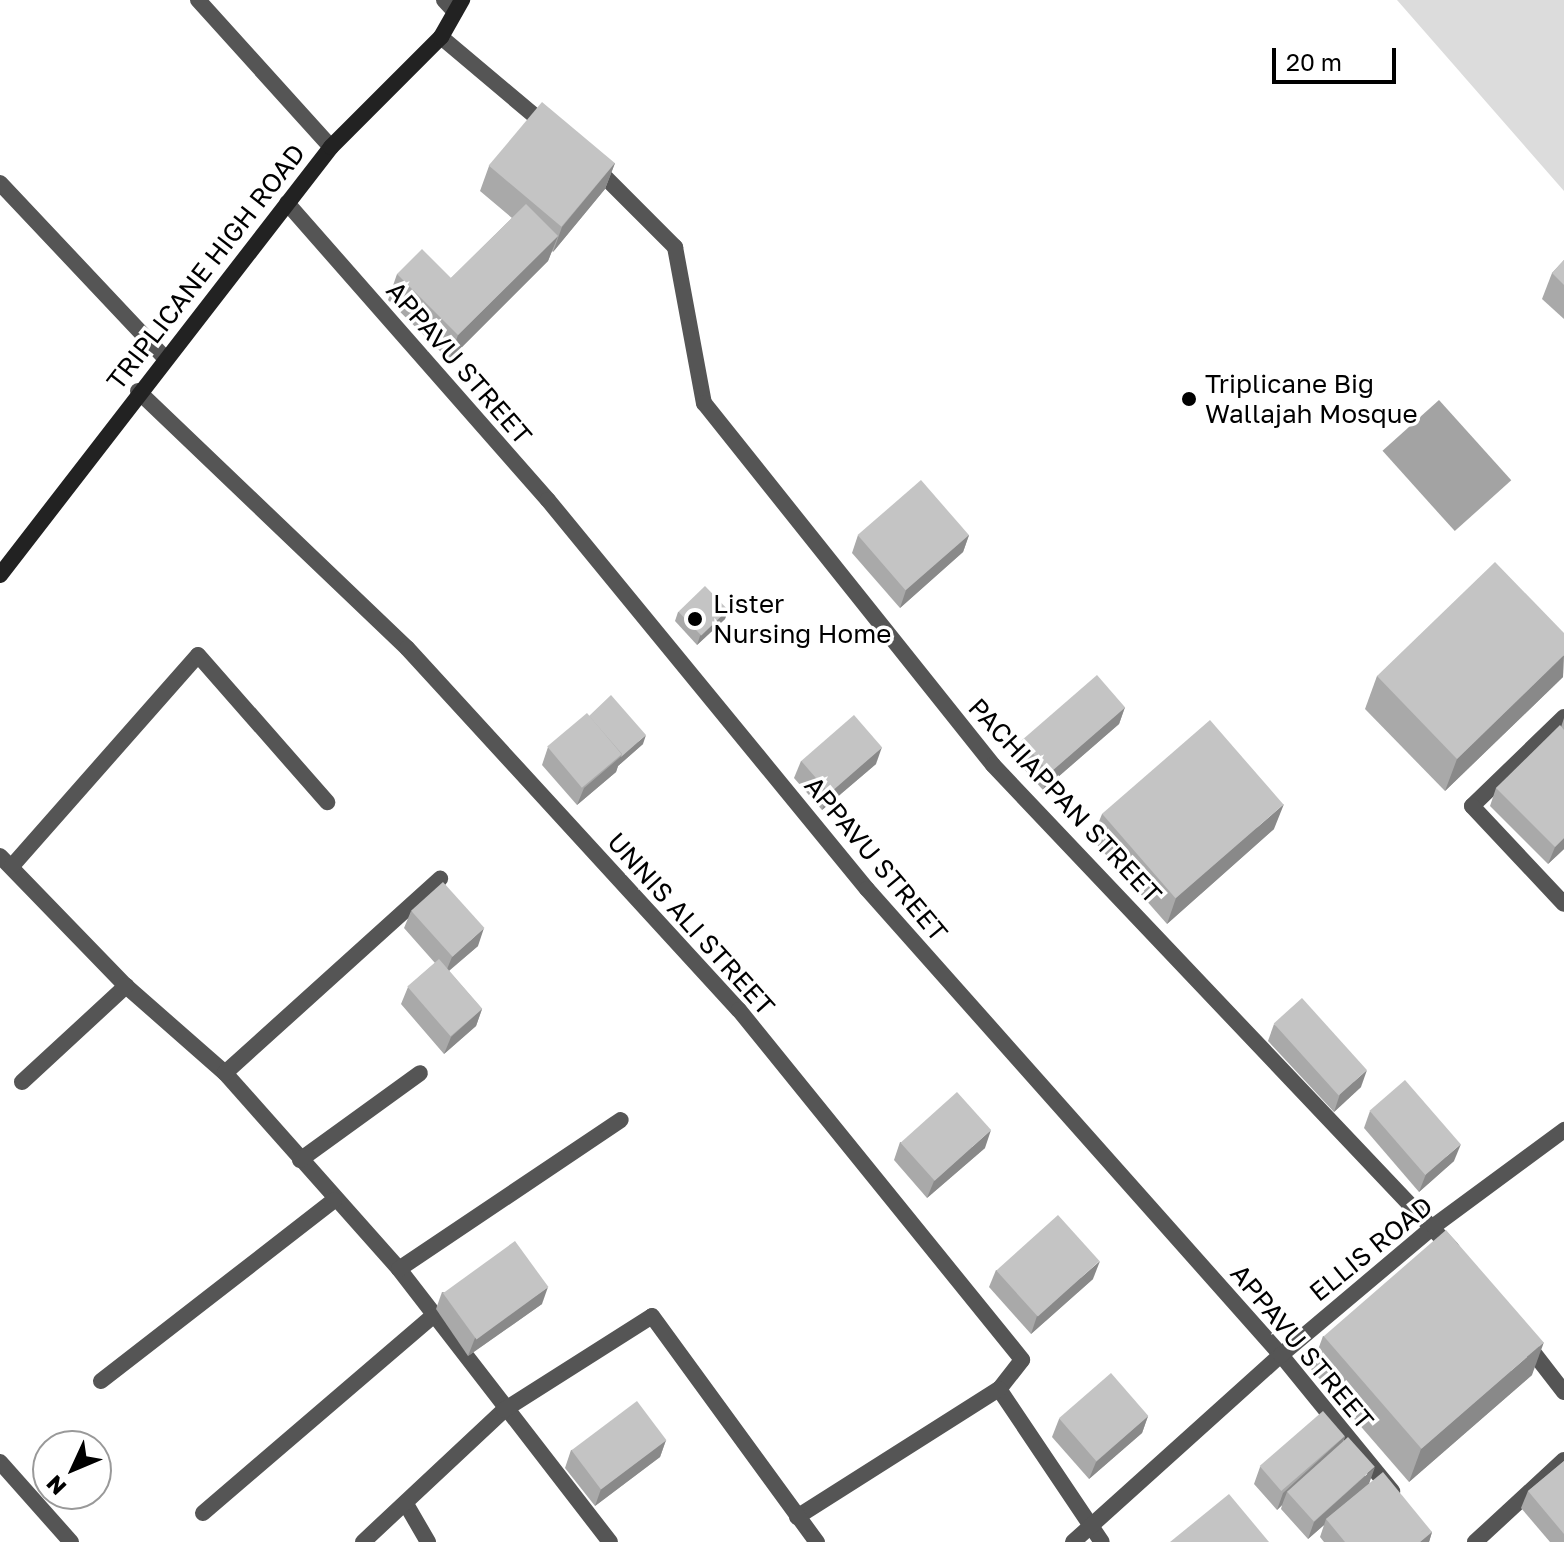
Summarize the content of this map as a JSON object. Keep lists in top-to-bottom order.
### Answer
{
  "streets": {
    "main road": ["TRIPLICANE HIGH ROAD"],
    "street": [
      "APPAVU STREET",
      "PACHIAPPAN STREET",
      "UNNIS ALI STREET",
      "ELLIS ROAD"
    ]
  },
  "crossings": [
    ["TRIPLICANE HIGH ROAD", "APPAVU STREET"],
    ["TRIPLICANE HIGH ROAD", "UNNIS ALI STREET"],
    ["APPAVU STREET", "ELLIS ROAD"],
    ["PACHIAPPAN STREET", "ELLIS ROAD"]
  ],
  "places": ["Triplicane Big Wallajah Mosque", "Lister Nursing Home"],
  "scale_bar": "20 m",
  "north": "bottom left"
}
